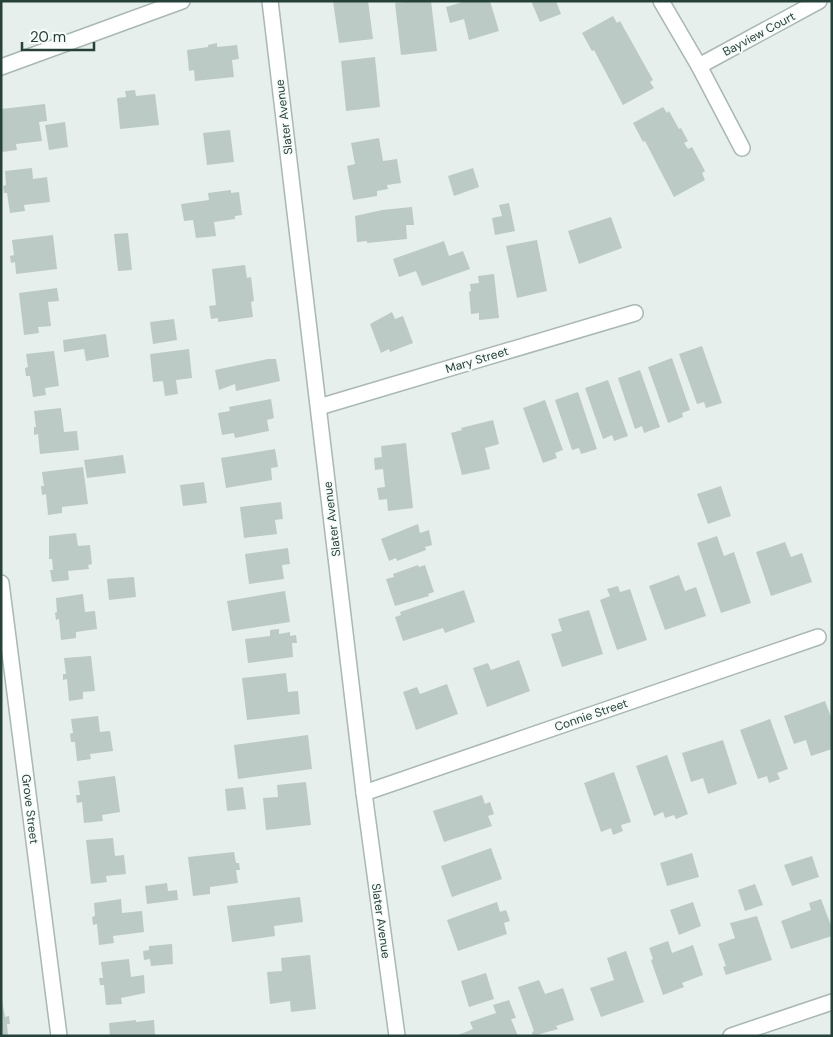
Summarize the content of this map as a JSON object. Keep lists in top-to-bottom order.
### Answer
{
  "streets": {
    "street": [
      "Bayview Court",
      "Slater Avenue",
      "Mary Street",
      "Connie Street",
      "Grove Street"
    ]
  },
  "crossings": [
    ["Slater Avenue", "Mary Street"],
    ["Slater Avenue", "Connie Street"]
  ],
  "scale_bar": "20 m"
}
